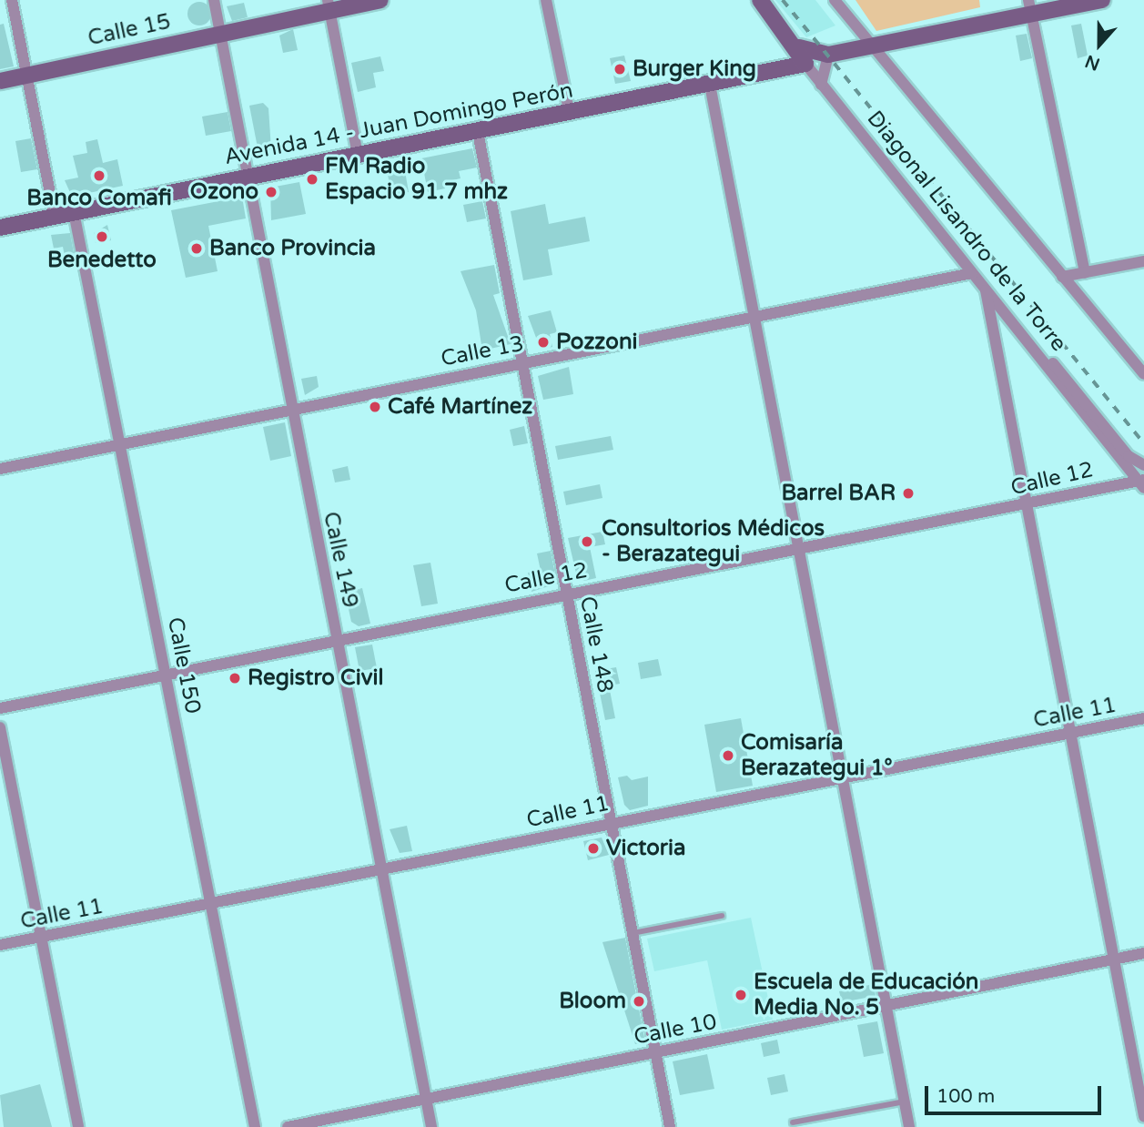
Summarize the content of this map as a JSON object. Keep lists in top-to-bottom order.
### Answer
{
  "streets": {
    "main road": ["Calle 15", "Avenida 14 - Juan Domingo Perón", "Diagonal Lisandro de la Torre"],
    "street": [
      "Calle 13",
      "Calle 12",
      "Calle 149",
      "Calle 148",
      "Calle 150",
      "Calle 11",
      "Calle 10"
    ]
  },
  "crossings": [
    ["Calle 15", "Calle 149"],
    ["Avenida 14 - Juan Domingo Perón", "Diagonal Lisandro de la Torre"],
    ["Avenida 14 - Juan Domingo Perón", "Calle 149"],
    ["Avenida 14 - Juan Domingo Perón", "Calle 148"],
    ["Avenida 14 - Juan Domingo Perón", "Calle 150"],
    ["Diagonal Lisandro de la Torre", "Calle 13"],
    ["Diagonal Lisandro de la Torre", "Calle 12"],
    ["Calle 13", "Calle 149"],
    ["Calle 13", "Calle 148"],
    ["Calle 13", "Calle 150"],
    ["Calle 12", "Calle 149"],
    ["Calle 12", "Calle 148"],
    ["Calle 12", "Calle 150"],
    ["Calle 149", "Calle 11"],
    ["Calle 149", "Calle 10"],
    ["Calle 148", "Calle 11"],
    ["Calle 148", "Calle 10"],
    ["Calle 150", "Calle 11"]
  ],
  "places": [
    "Burger King",
    "Banco Comafi",
    "FM Radio Espacio 91.7 mhz",
    "Ozono",
    "Benedetto",
    "Banco Provincia",
    "Pozzoni",
    "Café Martínez",
    "Barrel BAR",
    "Consultorios Médicos - Berazategui",
    "Registro Civil",
    "Comisaría Berazategui 1°",
    "Victoria",
    "Escuela de Educación Media No. 5",
    "Bloom"
  ],
  "scale_bar": "100 m",
  "north": "bottom"
}
